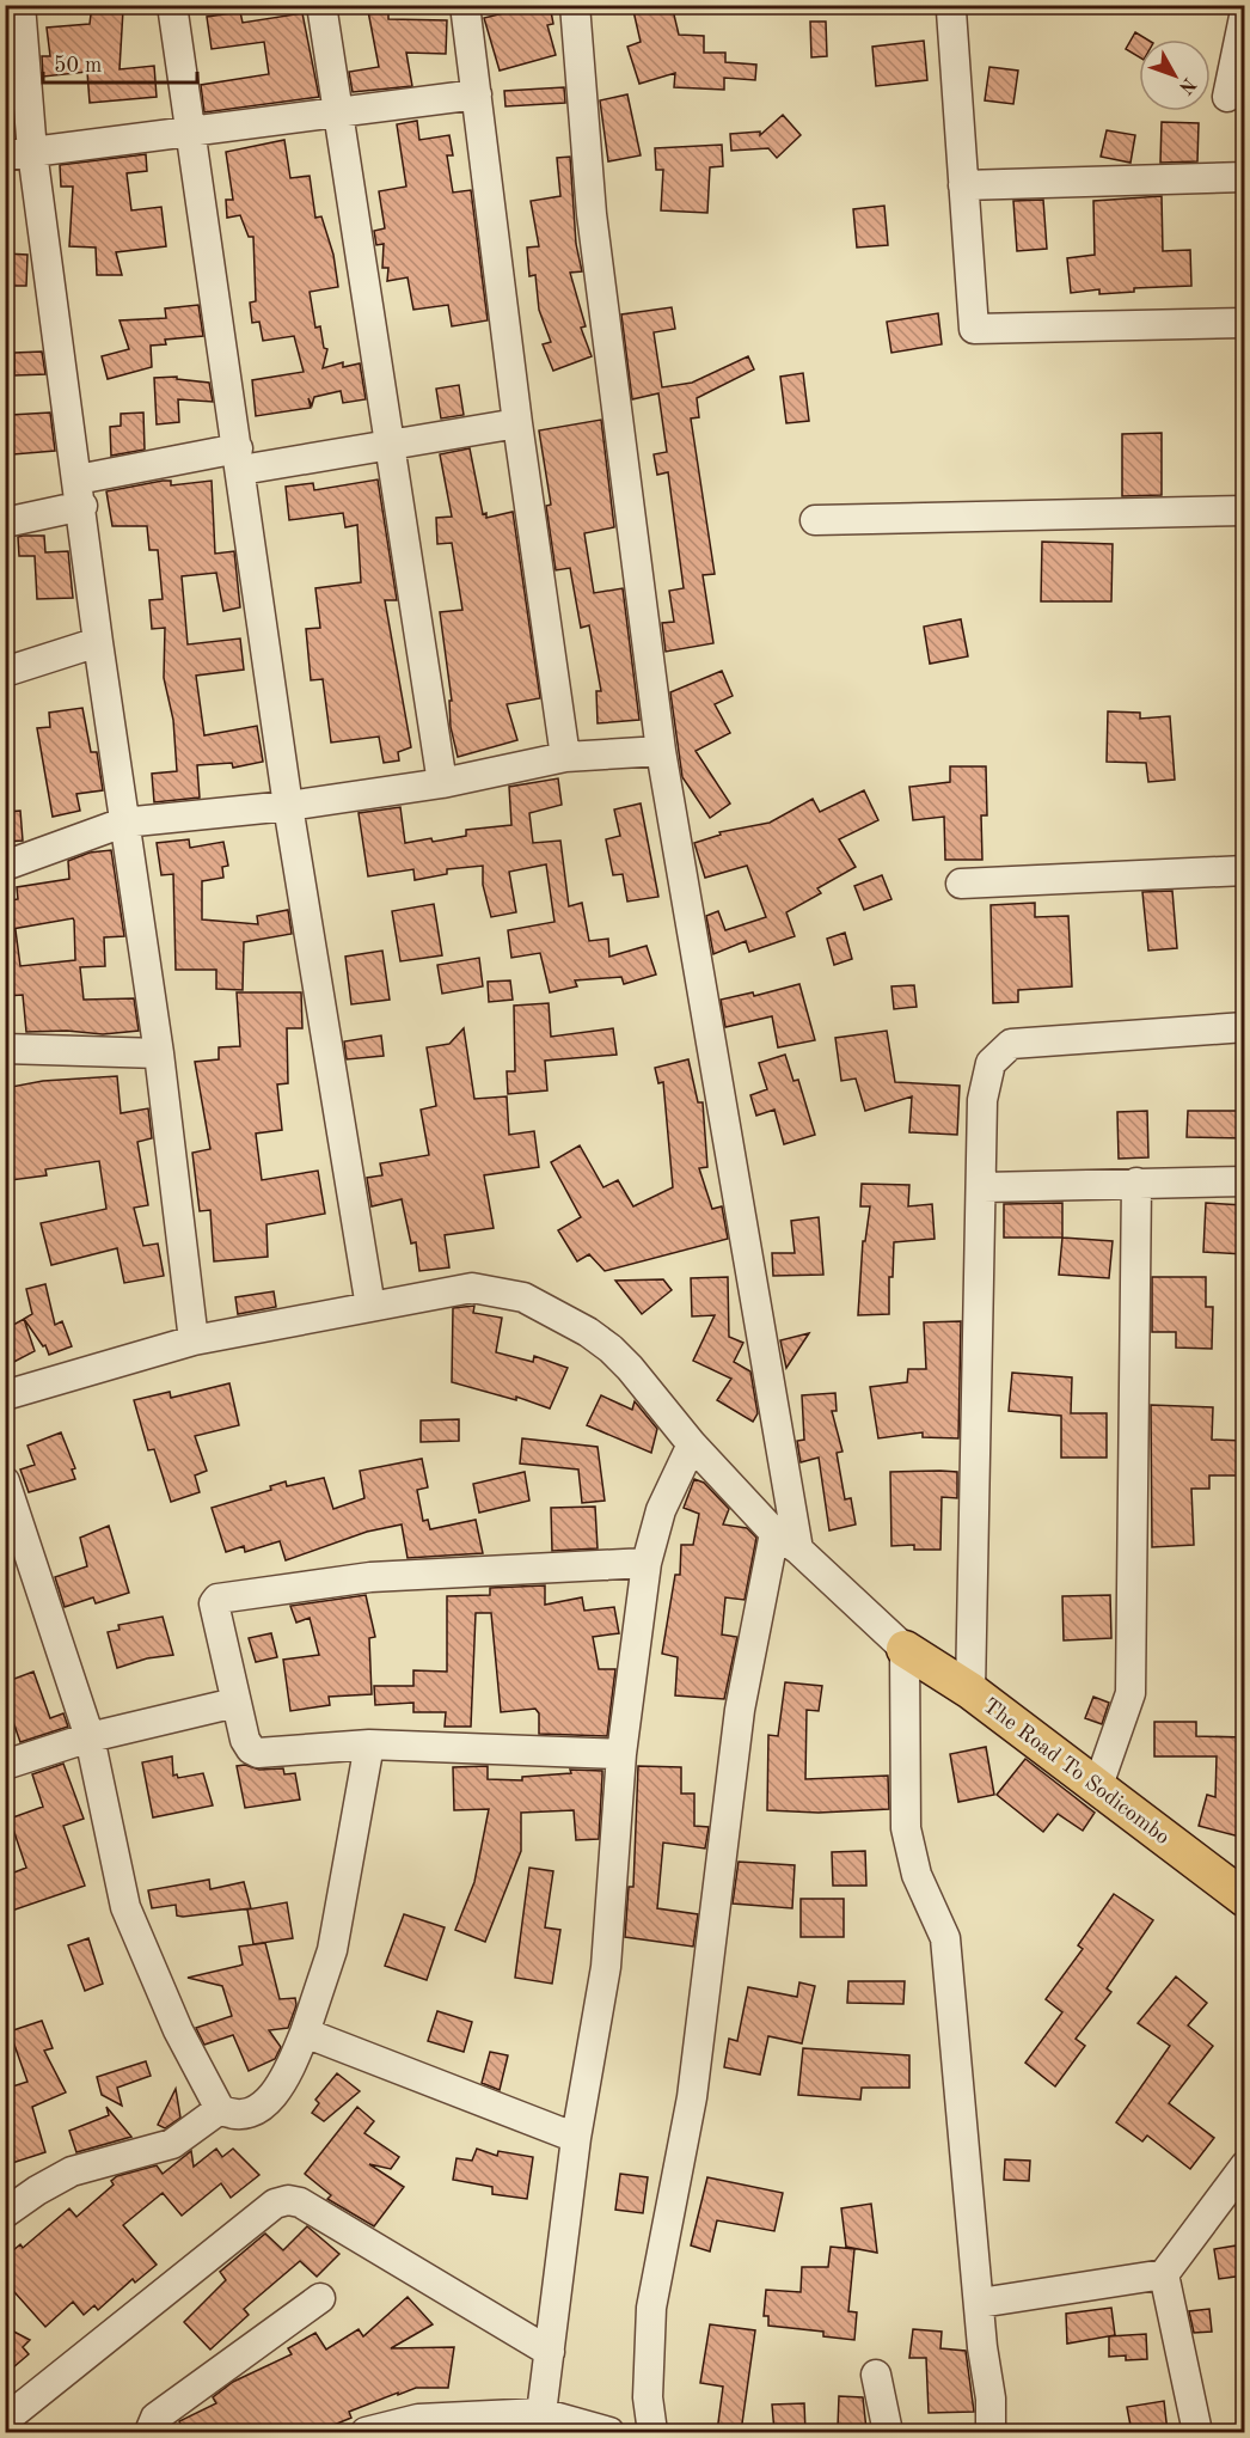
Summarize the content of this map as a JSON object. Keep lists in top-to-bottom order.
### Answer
{
  "streets": {
    "main road": ["The Road To Sodicombo"]
  },
  "scale_bar": "50 m",
  "north": "bottom right"
}
